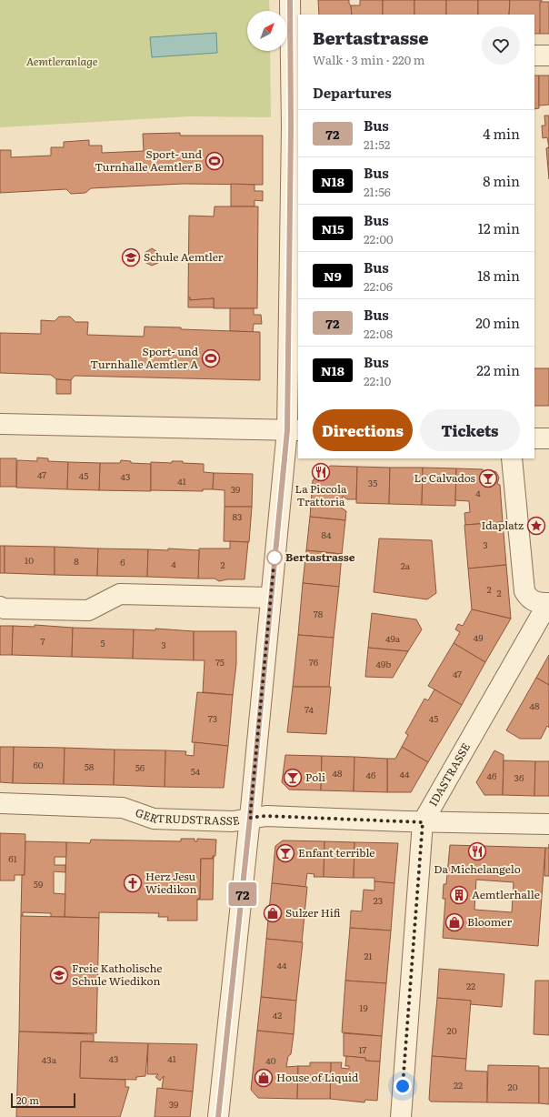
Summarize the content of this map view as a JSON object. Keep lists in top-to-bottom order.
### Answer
{
  "streets": {
    "street": ["IDASTRASSE", "GERTRUDSTRASSE"]
  },
  "crossings": [
    ["IDASTRASSE", "GERTRUDSTRASSE"]
  ],
  "parks": ["Aemtleranlage"],
  "places": {
    "sports": ["Sport- und Turnhalle Aemtler B", "Sport- und Turnhalle Aemtler A"],
    "school or university": ["Schule Aemtler", "Freie Katholische Schule Wiedikon"],
    "restaurant": ["La Piccola Trattoria", "Da Michelangelo"],
    "bar": ["Le Calvados", "Poli", "Enfant terrible"],
    "place": ["Idaplatz"],
    "other": ["Bertastrasse"],
    "church": ["Herz Jesu Wiedikon"],
    "building": ["Aemtlerhalle"],
    "shop": ["Sulzer Hifi", "Bloomer", "House of Liquid"]
  },
  "lines": ["bus line 72"],
  "house_numbers": [
    "47",
    "45",
    "43",
    "41",
    "35",
    "39",
    "4",
    "83",
    "84",
    "3",
    "10",
    "8",
    "6",
    "4",
    "2",
    "2a",
    "2",
    "2",
    "78",
    "49",
    "49a",
    "7",
    "5",
    "3",
    "75",
    "76",
    "49b",
    "47",
    "48",
    "74",
    "73",
    "45",
    "60",
    "58",
    "56",
    "54",
    "48",
    "44",
    "46",
    "46",
    "36",
    "61",
    "59",
    "23",
    "21",
    "44",
    "22",
    "19",
    "42",
    "20",
    "17",
    "43",
    "41",
    "43a",
    "40",
    "22",
    "20",
    "39"
  ],
  "scale_bar": "20 m",
  "north": "top right",
  "page": {
    "on_map": "72",
    "heading": [
      ["Bertastrasse", "Walk · 3 min · 220 m"],
      "Departures"
    ],
    "list": [
      {
        "mark": "72",
        "name": "Bus",
        "note": "21:52",
        "value": "4 min"
      },
      {
        "mark": "N18",
        "name": "Bus",
        "note": "21:56",
        "value": "8 min"
      },
      {
        "mark": "N15",
        "name": "Bus",
        "note": "22:00",
        "value": "12 min"
      },
      {
        "mark": "N9",
        "name": "Bus",
        "note": "22:06",
        "value": "18 min"
      },
      {
        "mark": "72",
        "name": "Bus",
        "note": "22:08",
        "value": "20 min"
      },
      {
        "mark": "N18",
        "name": "Bus",
        "note": "22:10",
        "value": "22 min"
      }
    ],
    "buttons": ["Directions", "Tickets"],
    "scale": "20 m"
  }
}
